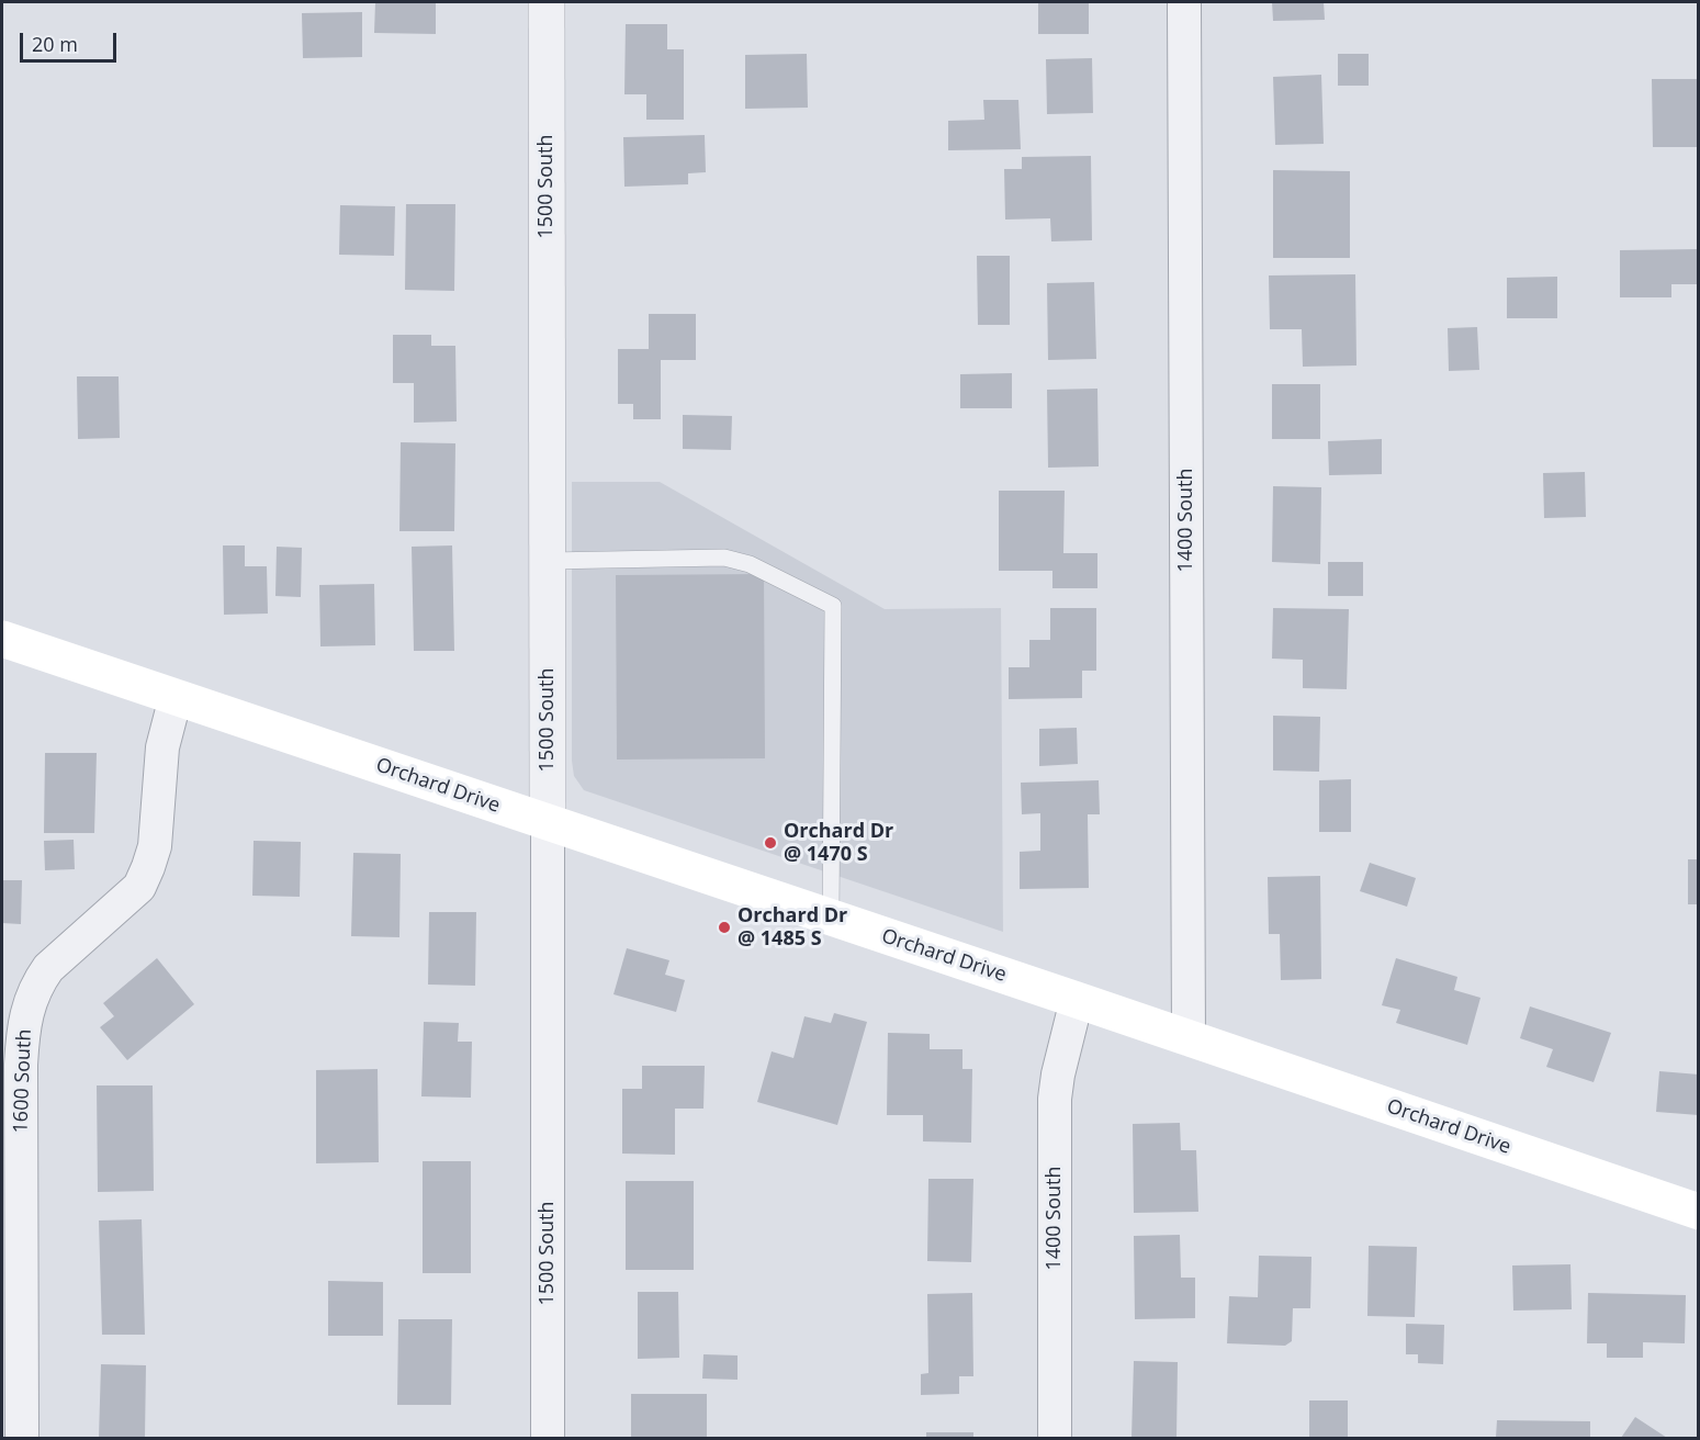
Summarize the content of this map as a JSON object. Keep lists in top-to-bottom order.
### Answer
{
  "streets": {
    "main road": ["Orchard Drive"],
    "street": ["1500 South", "1400 South", "1600 South"]
  },
  "crossings": [
    ["1500 South", "Orchard Drive"],
    ["1400 South", "Orchard Drive"],
    ["Orchard Drive", "1600 South"]
  ],
  "places": ["Orchard Dr @ 1470 S", "Orchard Dr @ 1485 S"],
  "scale_bar": "20 m"
}
